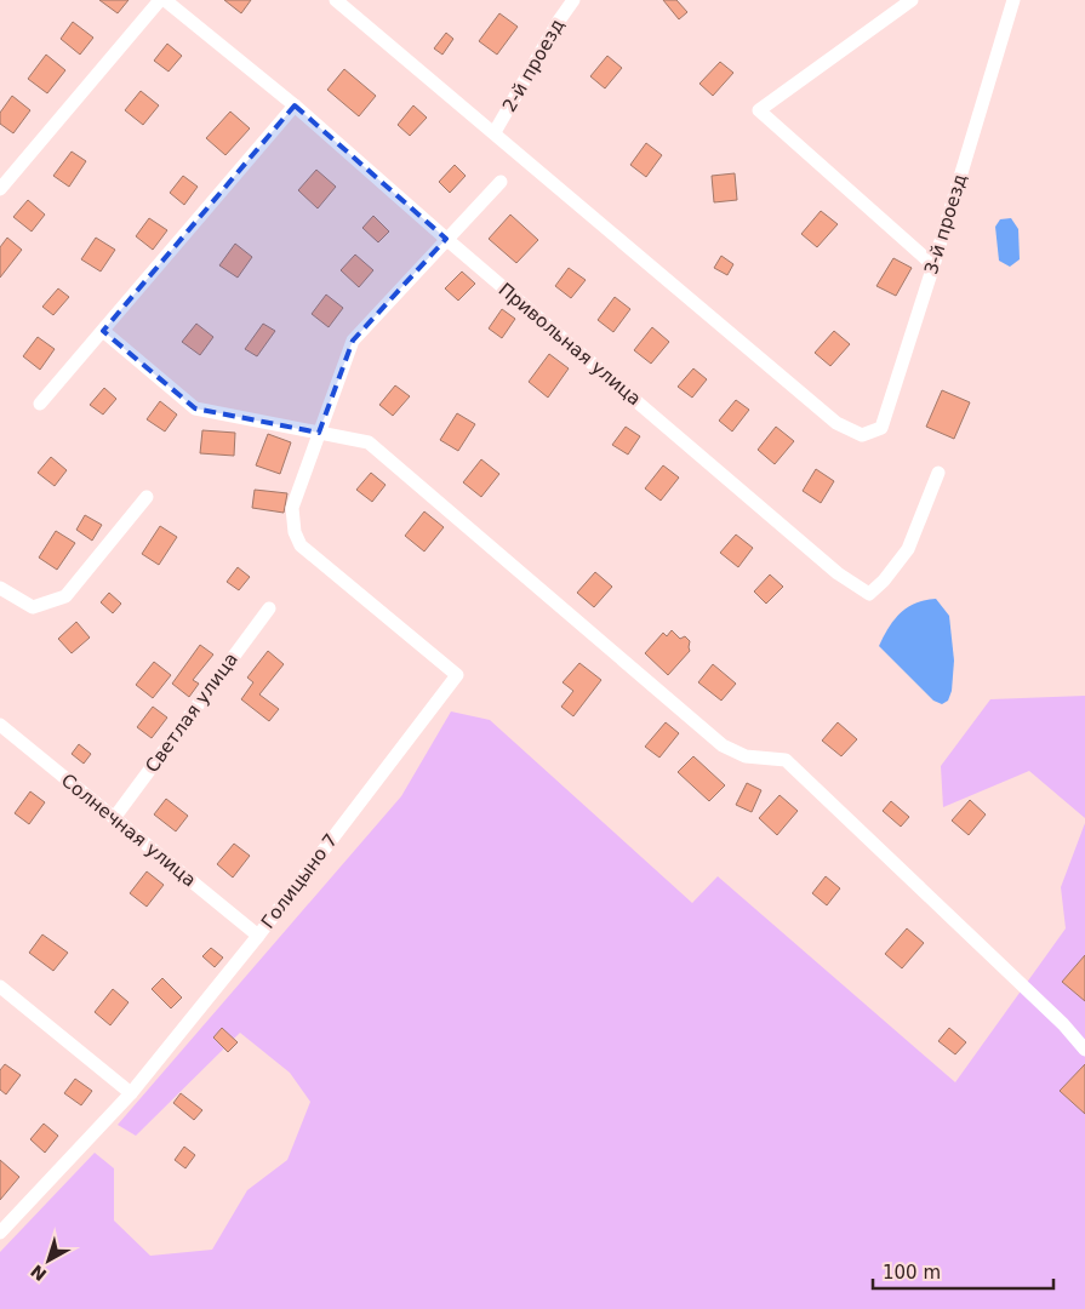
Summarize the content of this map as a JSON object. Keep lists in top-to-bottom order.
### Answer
{
  "streets": {
    "street": [
      "2-й проезд",
      "3-й проезд",
      "Привольная улица",
      "Светлая улица",
      "Солнечная улица",
      "Голицыно 7"
    ]
  },
  "crossings": [
    ["2-й проезд", "3-й проезд"],
    ["Светлая улица", "Солнечная улица"],
    ["Солнечная улица", "Голицыно 7"]
  ],
  "scale_bar": "100 m",
  "north": "bottom left"
}
